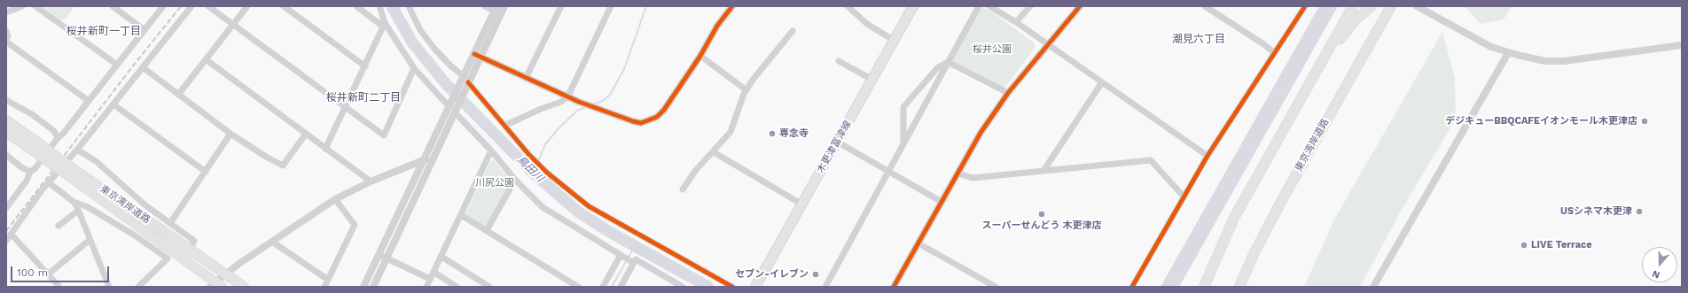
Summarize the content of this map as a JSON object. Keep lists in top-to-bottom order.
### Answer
{
  "streets": {
    "highway": ["東京湾岸道路"],
    "main road": ["木更津富津線"]
  },
  "districts": ["桜井新町一丁目", "潮見六丁目", "桜井新町二丁目"],
  "water": ["鳥田川"],
  "parks": ["桜井公園", "川尻公園"],
  "places": [
    "デジキューBBQCAFEイオンモール木更津店",
    "専念寺",
    "USシネマ木更津",
    "スーパーせんどう 木更津店",
    "LIVE Terrace",
    "セブン-イレブン"
  ],
  "scale_bar": "100 m",
  "north": "bottom"
}
